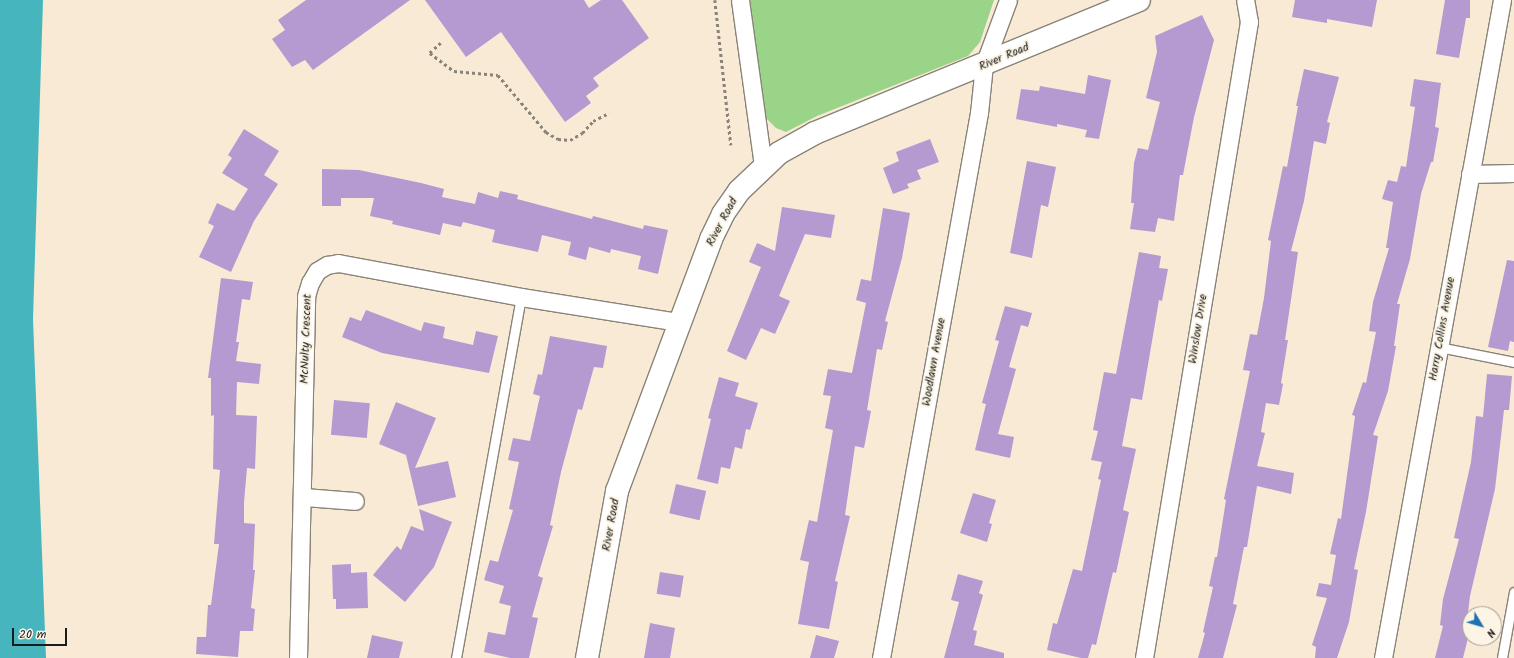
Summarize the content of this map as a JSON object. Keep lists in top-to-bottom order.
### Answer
{
  "streets": {
    "street": [
      "River Road",
      "Winslow Drive",
      "Harry Collins Avenue",
      "McNulty Crescent",
      "Woodlawn Avenue"
    ]
  },
  "crossings": [
    ["River Road", "McNulty Crescent"],
    ["River Road", "Woodlawn Avenue"]
  ],
  "scale_bar": "20 m",
  "north": "bottom right"
}
